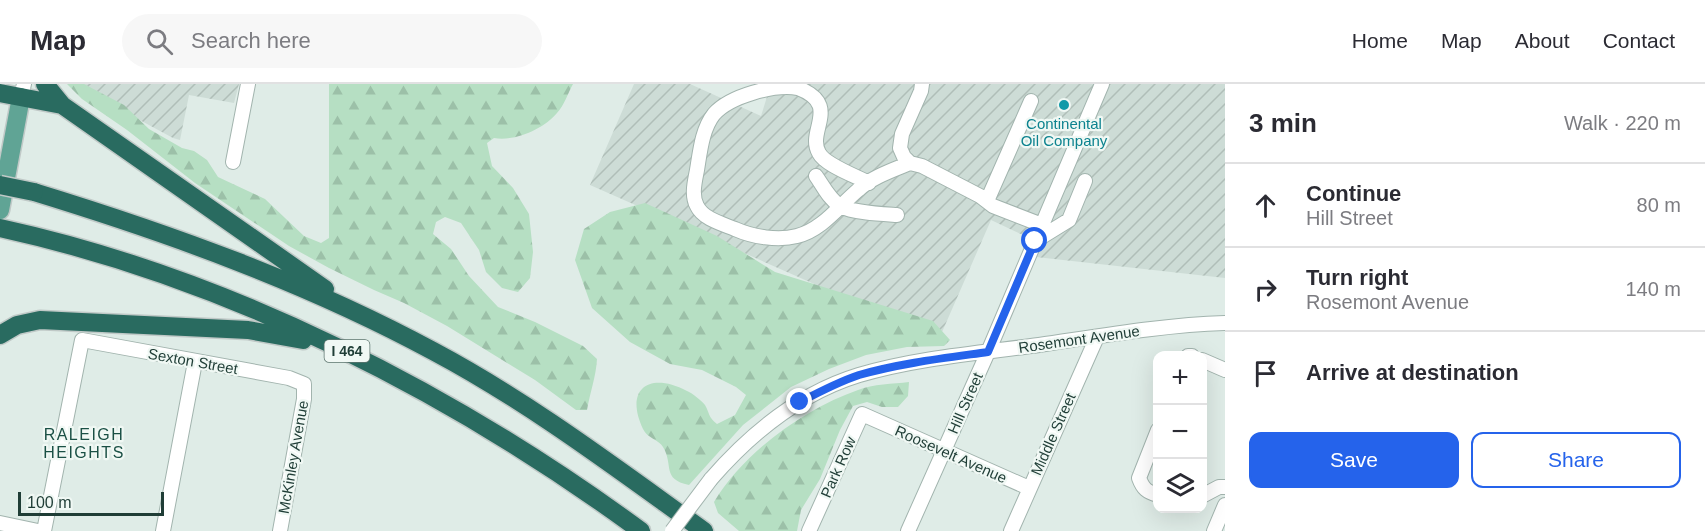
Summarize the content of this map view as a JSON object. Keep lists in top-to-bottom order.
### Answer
{
  "streets": {
    "highway": ["I 464"],
    "street": [
      "Rosemont Avenue",
      "Sexton Street",
      "Hill Street",
      "Middle Street",
      "Roosevelt Avenue",
      "McKinley Avenue",
      "Park Row"
    ]
  },
  "crossings": [
    ["Rosemont Avenue", "Hill Street"],
    ["Rosemont Avenue", "Middle Street"],
    ["Sexton Street", "McKinley Avenue"],
    ["Hill Street", "Roosevelt Avenue"],
    ["Middle Street", "Roosevelt Avenue"],
    ["Roosevelt Avenue", "Park Row"]
  ],
  "districts": ["RALEIGH HEIGHTS"],
  "places": ["Continental Oil Company"],
  "scale_bar": "100 m",
  "page": {
    "header": "Map",
    "search": "Search here",
    "nav": [
      "Home",
      "Map",
      "About",
      "Contact"
    ],
    "heading": ["3 min", "Walk · 220 m"],
    "list": [
      ["Continue", "Hill Street", "80 m"],
      ["Turn right", "Rosemont Avenue", "140 m"],
      "Arrive at destination"
    ],
    "map_buttons": ["+", "−"],
    "buttons": ["Save", "Share"],
    "scale": "100 m"
  }
}
